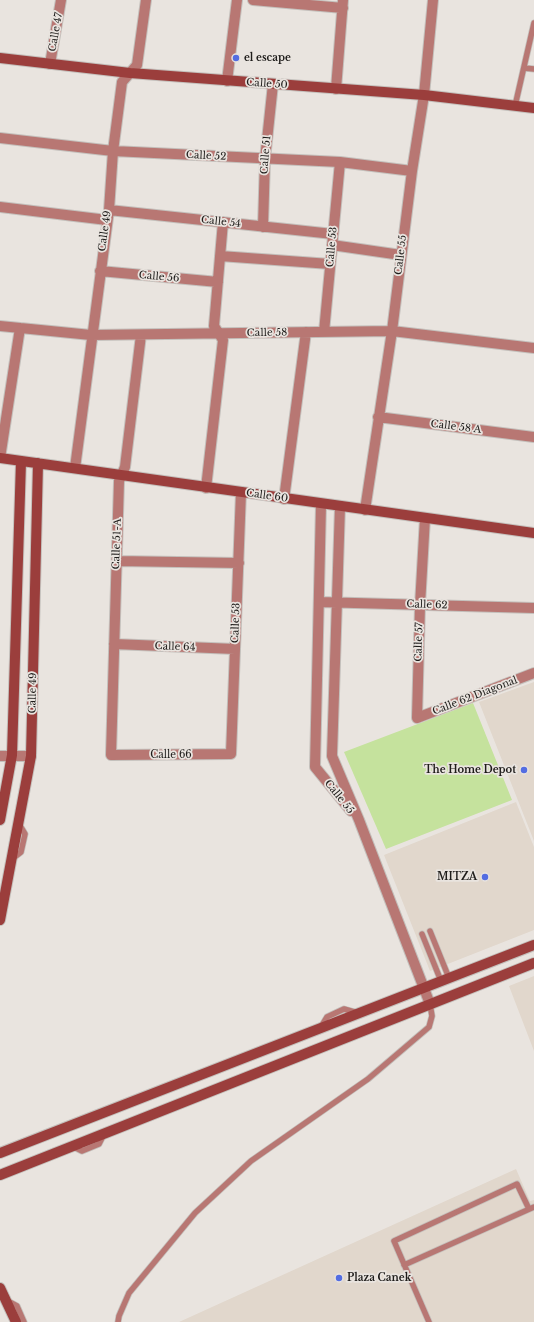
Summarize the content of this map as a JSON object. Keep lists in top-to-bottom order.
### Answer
{
  "streets": {
    "street": [
      "Calle 47",
      "Calle 50",
      "Calle 51",
      "Calle 52",
      "Calle 54",
      "Calle 49",
      "Calle 53",
      "Calle 55",
      "Calle 56",
      "Calle 58",
      "Calle 58 A",
      "Calle 60",
      "Calle 51-A",
      "Calle 62",
      "Calle 57",
      "Calle 64",
      "Calle 62 Diagonal",
      "Calle 66"
    ]
  },
  "crossings": [
    ["Calle 47", "Calle 50"],
    ["Calle 50", "Calle 51"],
    ["Calle 50", "Calle 49"],
    ["Calle 50", "Calle 55"],
    ["Calle 51", "Calle 52"],
    ["Calle 51", "Calle 54"],
    ["Calle 52", "Calle 49"],
    ["Calle 52", "Calle 53"],
    ["Calle 52", "Calle 55"],
    ["Calle 54", "Calle 49"],
    ["Calle 54", "Calle 53"],
    ["Calle 49", "Calle 56"],
    ["Calle 49", "Calle 58"],
    ["Calle 49", "Calle 60"],
    ["Calle 53", "Calle 58"],
    ["Calle 53", "Calle 60"],
    ["Calle 53", "Calle 64"],
    ["Calle 53", "Calle 66"],
    ["Calle 55", "Calle 58"],
    ["Calle 55", "Calle 58 A"],
    ["Calle 55", "Calle 60"],
    ["Calle 55", "Calle 62"],
    ["Calle 58", "Calle 51-A"],
    ["Calle 60", "Calle 51-A"],
    ["Calle 60", "Calle 57"],
    ["Calle 51-A", "Calle 64"],
    ["Calle 51-A", "Calle 66"],
    ["Calle 62", "Calle 57"],
    ["Calle 57", "Calle 62 Diagonal"]
  ],
  "places": [
    "el escape",
    "The Home Depot",
    "MITZA",
    "Plaza Canek"
  ]
}
